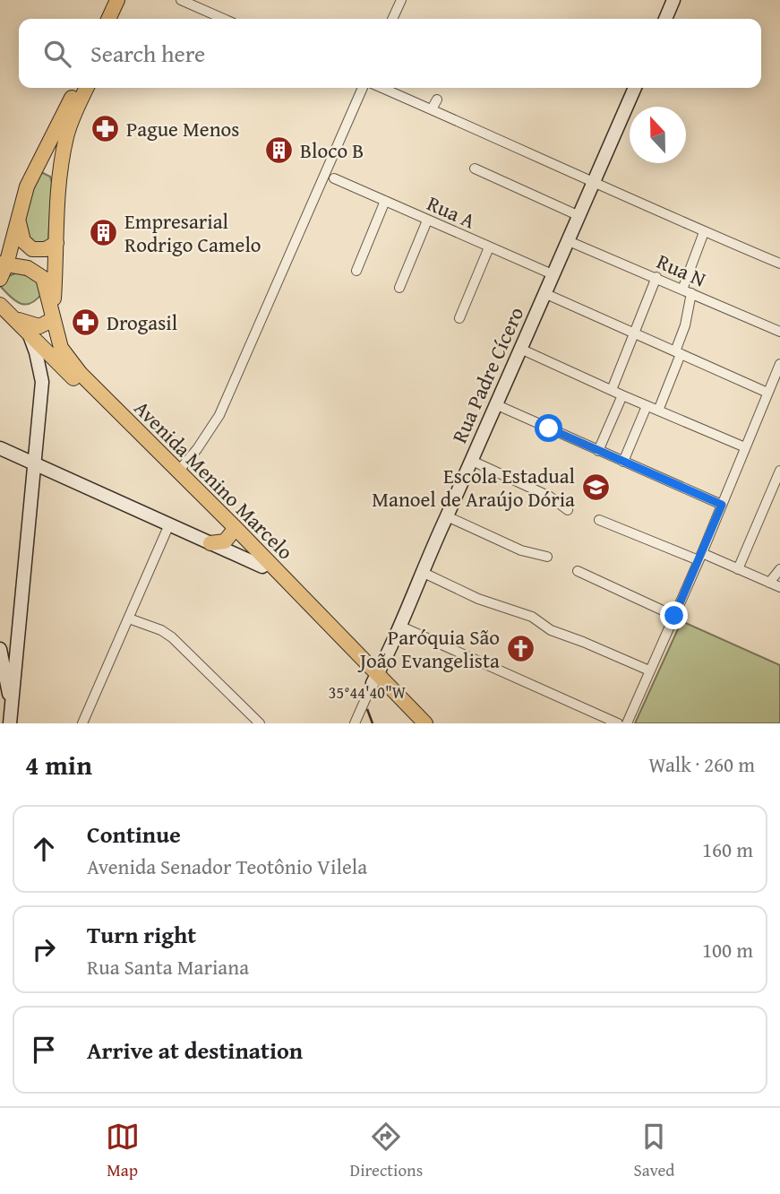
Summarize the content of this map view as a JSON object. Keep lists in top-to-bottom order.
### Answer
{
  "streets": {
    "main road": ["Avenida Menino Marcelo"],
    "street": ["Rua A", "Rua N", "Rua Padre Cícero"]
  },
  "crossings": [
    ["Rua A", "Rua Padre Cícero"],
    ["Rua N", "Rua Padre Cícero"],
    ["Rua Padre Cícero", "Avenida Menino Marcelo"]
  ],
  "places": {
    "pharmacy": ["Pague Menos", "Drogasil"],
    "building": ["Bloco B", "Empresarial Rodrigo Camelo"],
    "school or university": ["Escola Estadual Manoel de Araújo Dória"],
    "church": ["Paróquia São João Evangelista"]
  },
  "north": "top",
  "page": {
    "search": "Search here",
    "heading": ["4 min", "Walk · 260 m"],
    "list": [
      ["Continue", "Avenida Senador Teotônio Vilela", "160 m"],
      ["Turn right", "Rua Santa Mariana", "100 m"],
      "Arrive at destination"
    ],
    "nav": ["Map", "Directions", "Saved"]
  },
  "coordinates": ["35°44'40\"W"]
}
